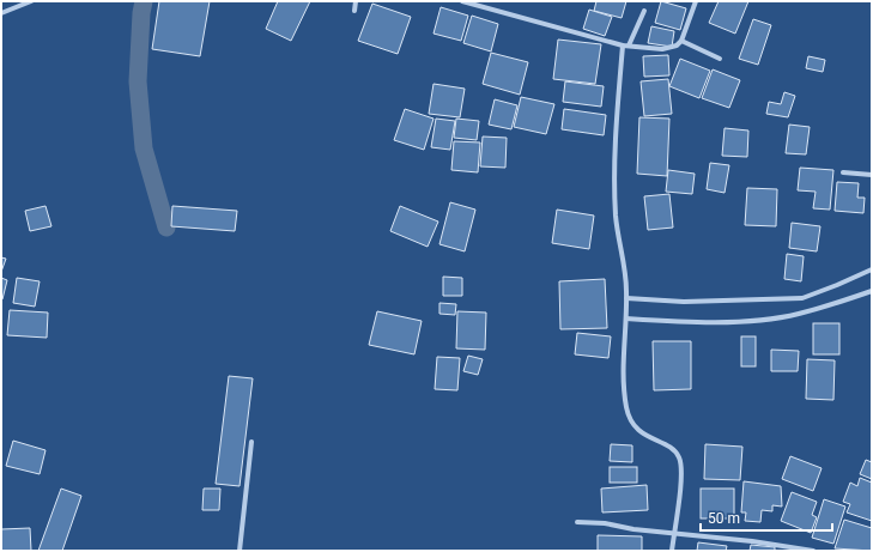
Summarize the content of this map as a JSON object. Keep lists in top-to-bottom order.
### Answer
{
  "scale_bar": "50 m"
}
